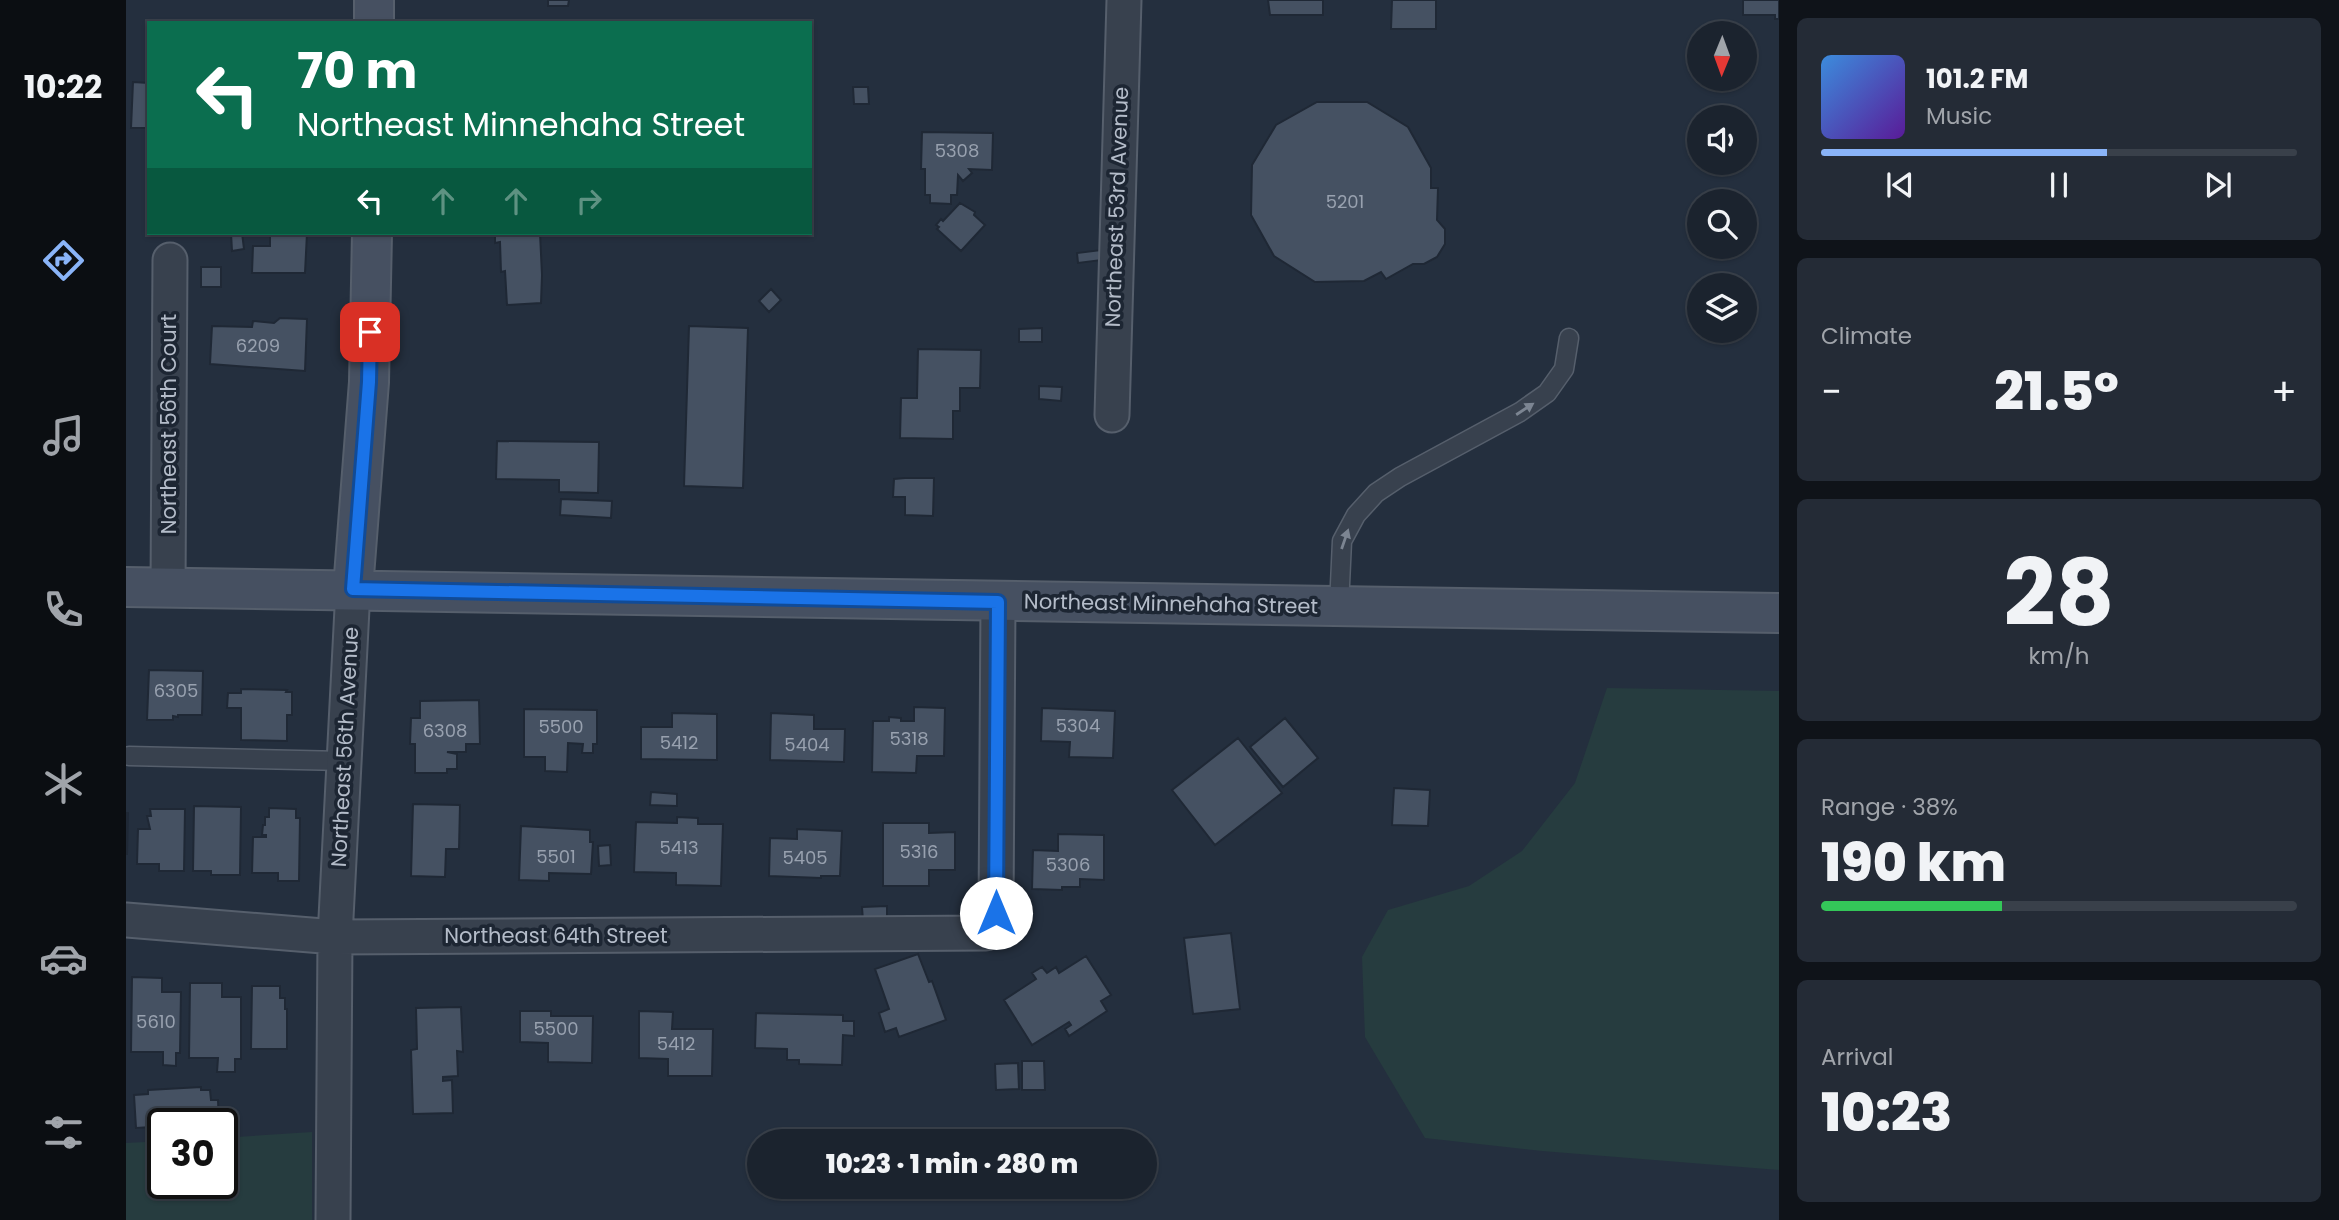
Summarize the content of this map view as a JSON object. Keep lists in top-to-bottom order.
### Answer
{
  "streets": {
    "main road": ["Northeast Minnehaha Street", "Northeast 56th Avenue"],
    "street": ["Northeast 53rd Avenue", "Northeast 56th Court", "Northeast 64th Street"]
  },
  "crossings": [
    ["Northeast 56th Court", "Northeast Minnehaha Street"],
    ["Northeast Minnehaha Street", "Northeast 56th Avenue"],
    ["Northeast Minnehaha Street", "Northeast 64th Street"],
    ["Northeast 56th Avenue", "Northeast 64th Street"]
  ],
  "house_numbers": [
    "5308",
    "5201",
    "6209",
    "6305",
    "5304",
    "5500",
    "6308",
    "5318",
    "5412",
    "5404",
    "5413",
    "5316",
    "5501",
    "5405",
    "5306",
    "5610",
    "5500",
    "5412"
  ],
  "north": "bottom",
  "page": {
    "tabs": "10:22",
    "turn": ["70 m", "Northeast Minnehaha Street"],
    "song": ["101.2 FM", "Music"],
    "tile": [
      "Climate",
      ["28", "km/h"],
      ["Range · 38%", "190 km"],
      ["Arrival", "10:23"]
    ],
    "heat": ["−", "21.5°", "+"],
    "limit": "30",
    "trip": "10:23 · 1 min · 280 m"
  }
}
